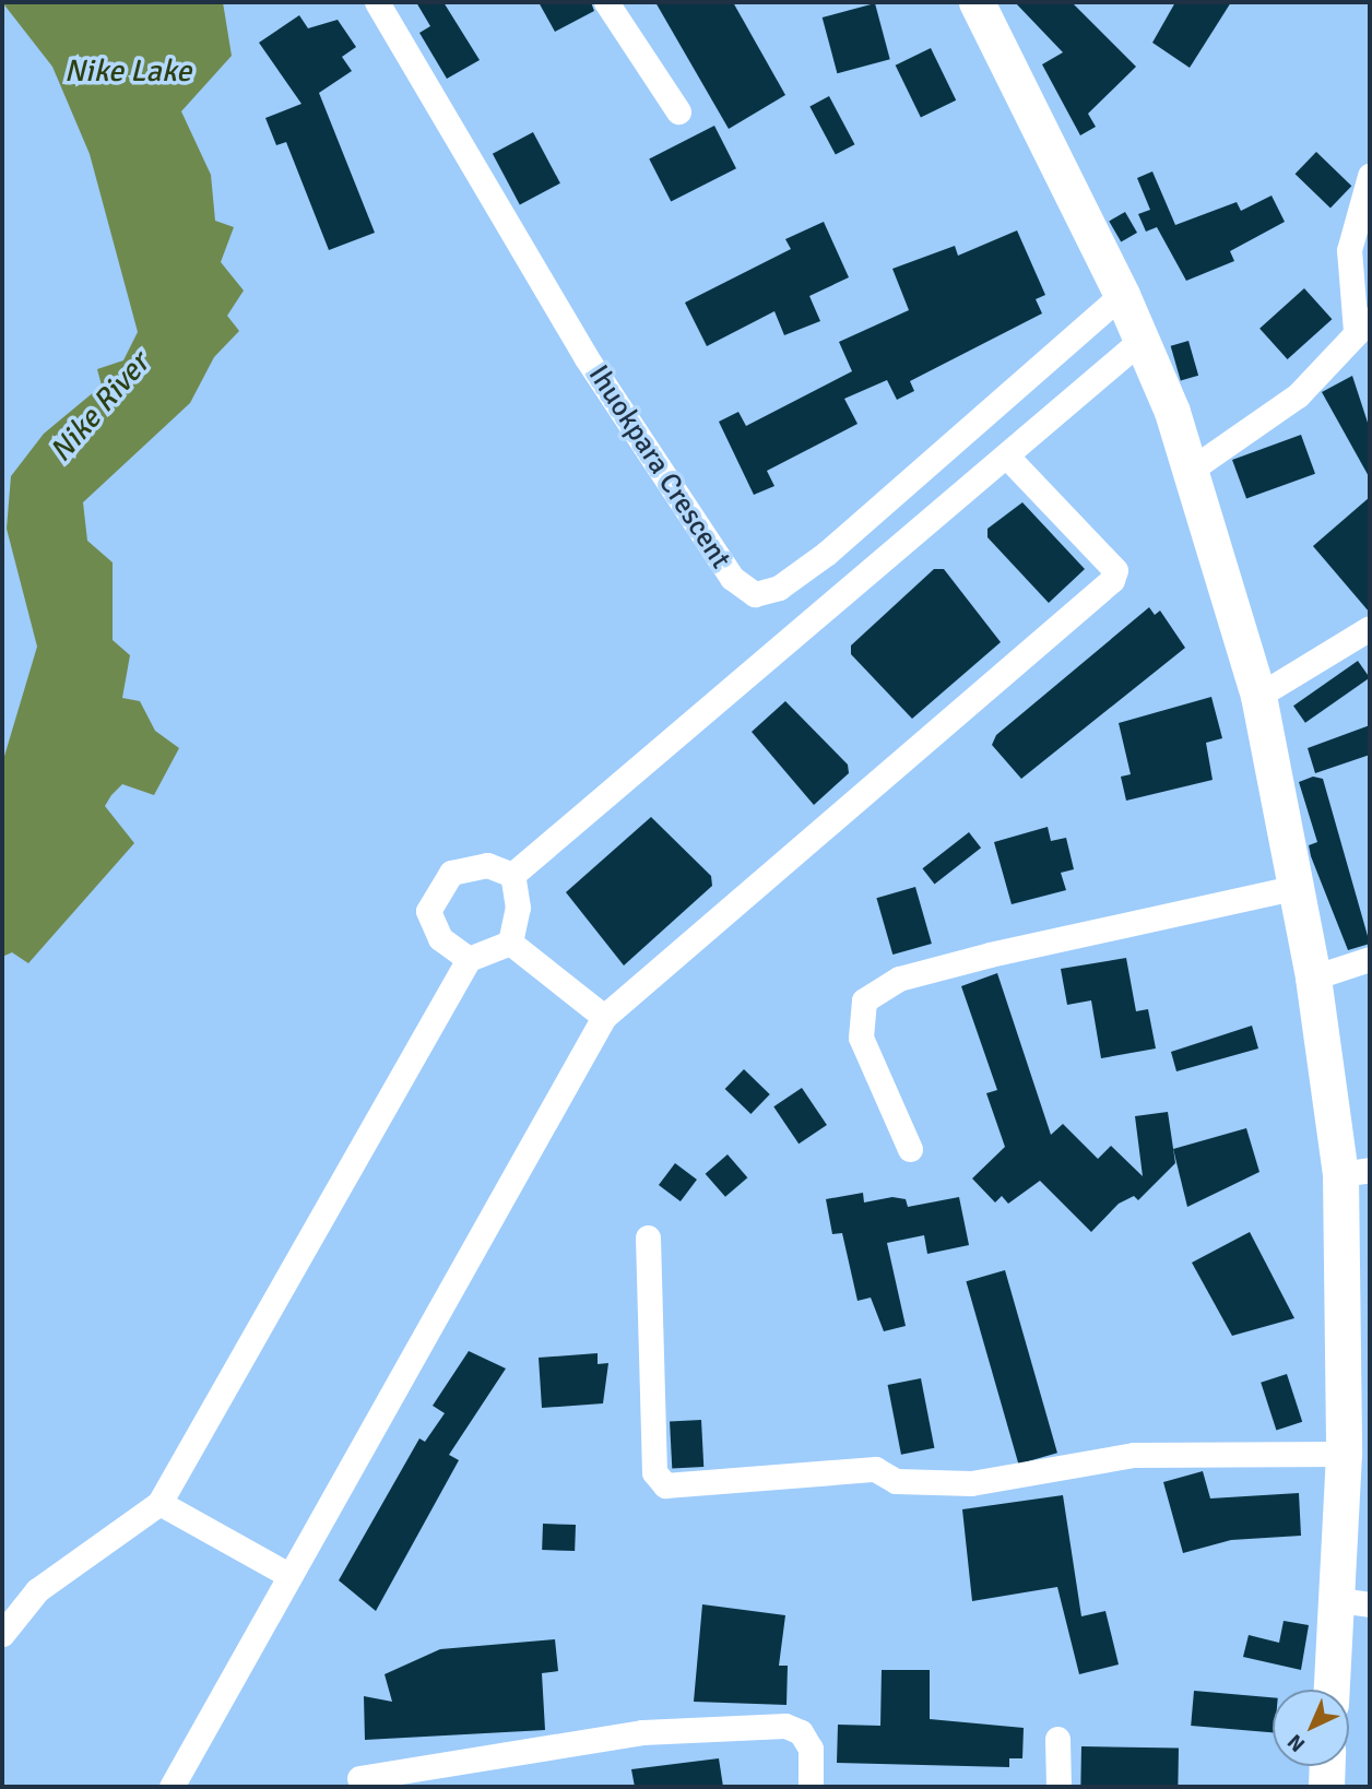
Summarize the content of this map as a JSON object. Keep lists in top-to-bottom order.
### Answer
{
  "streets": {
    "street": ["Ihuokpara Crescent"]
  },
  "water": ["Nike Lake", "Nike River"],
  "north": "bottom left"
}
